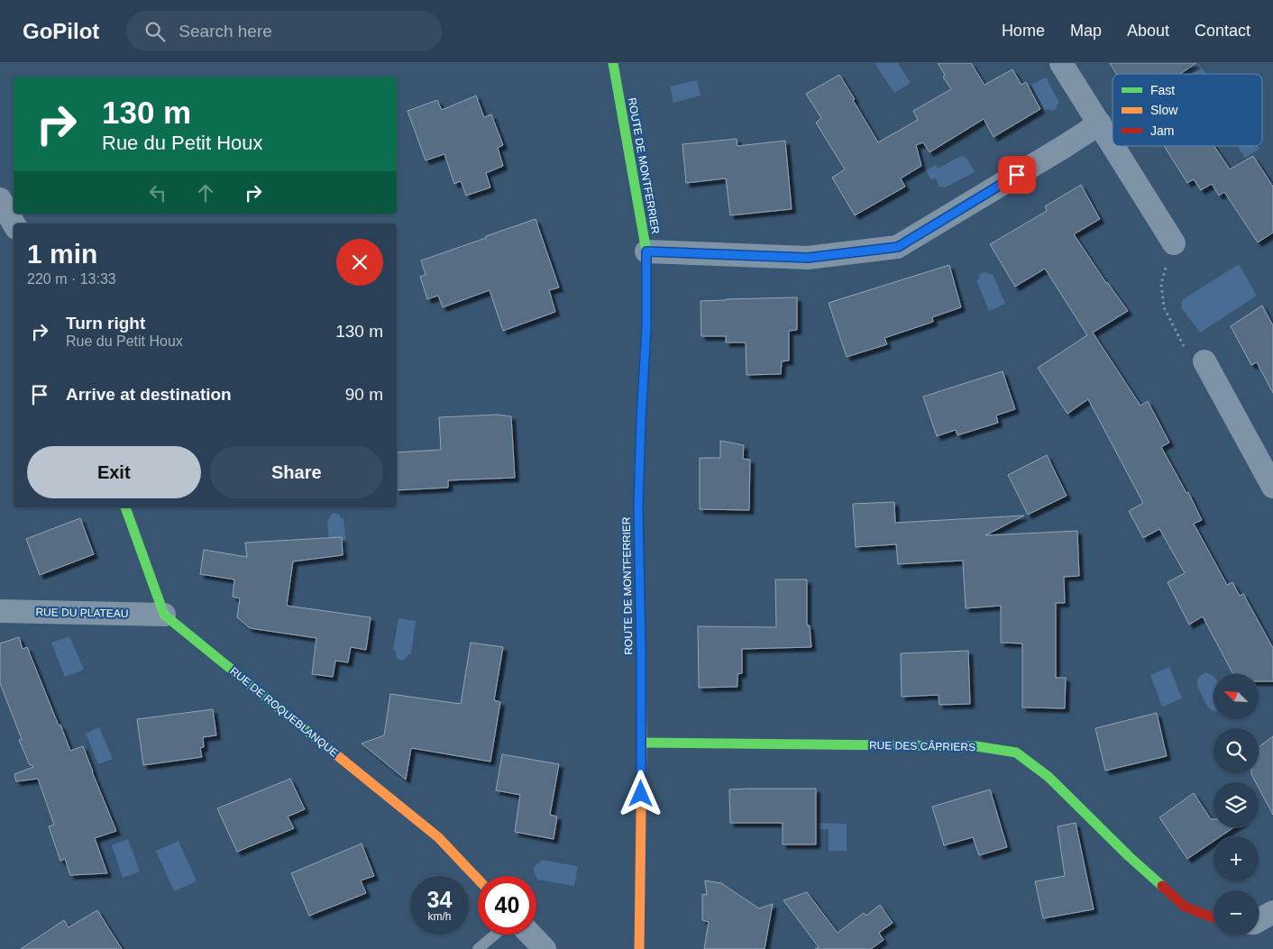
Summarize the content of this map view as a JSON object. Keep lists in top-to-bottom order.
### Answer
{
  "streets": {
    "street": [
      "ROUTE DE MONTFERRIER",
      "RUE DU PLATEAU",
      "RUE DE ROQUEBLANQUE",
      "RUE DES CÂPRIERS"
    ]
  },
  "crossings": [
    ["ROUTE DE MONTFERRIER", "RUE DES CÂPRIERS"],
    ["RUE DU PLATEAU", "RUE DE ROQUEBLANQUE"]
  ],
  "legend": ["Fast", "Slow", "Jam"],
  "north": "top left",
  "page": {
    "header": "GoPilot",
    "search": "Search here",
    "nav": [
      "Home",
      "Map",
      "About",
      "Contact"
    ],
    "turn": ["130 m", "Rue du Petit Houx"],
    "heading": ["1 min", "220 m · 13:33"],
    "list": [
      {
        "name": "Turn right",
        "note": "Rue du Petit Houx",
        "value": "130 m"
      },
      {
        "name": "Arrive at destination",
        "value": "90 m"
      }
    ],
    "buttons": ["Exit", "Share"],
    "map_buttons": ["+", "−"],
    "speed": "34 km/h",
    "limit": "40"
  }
}
